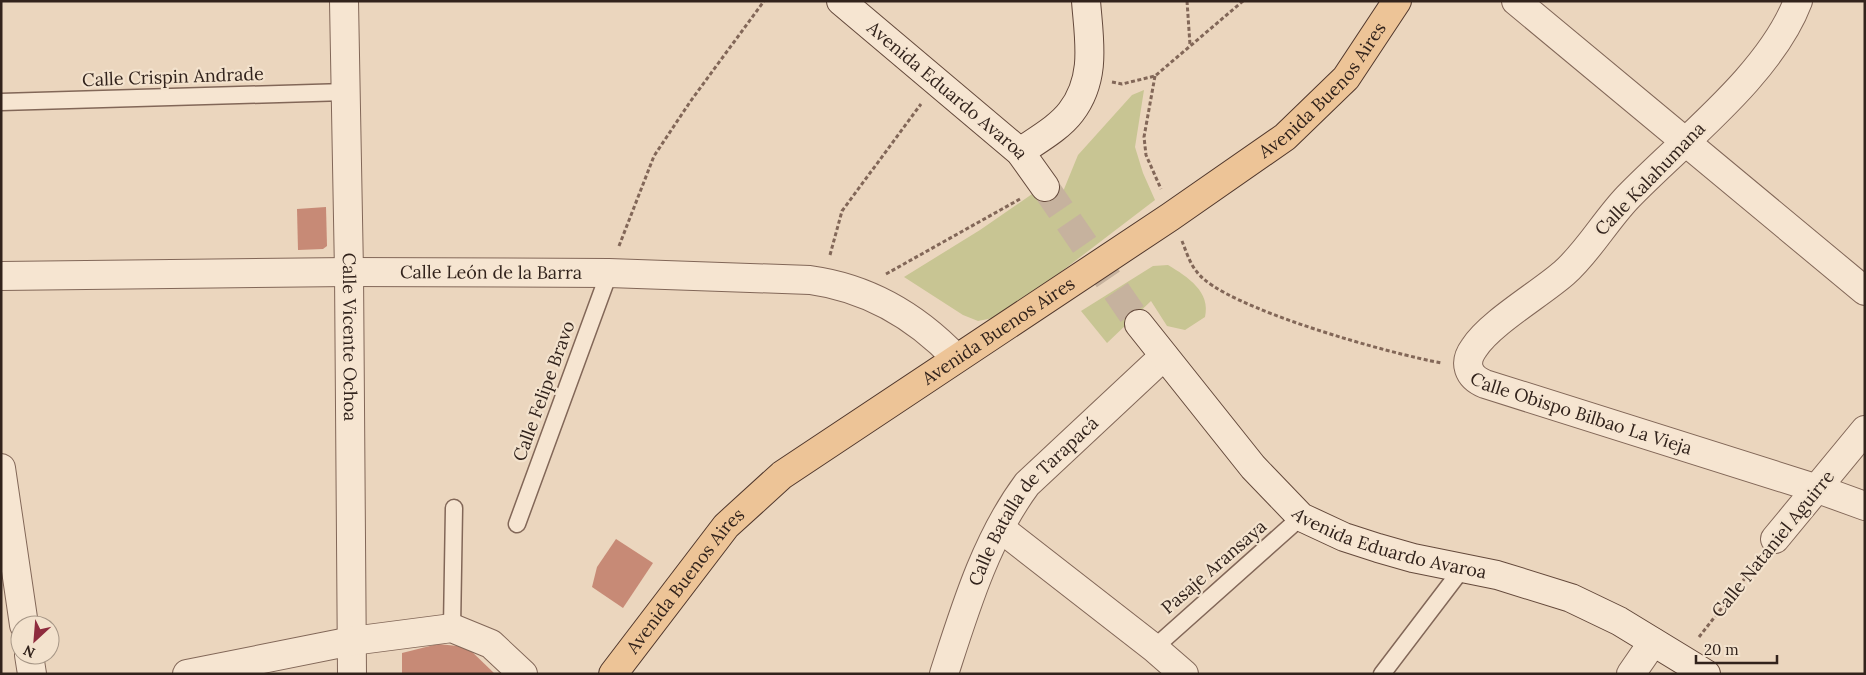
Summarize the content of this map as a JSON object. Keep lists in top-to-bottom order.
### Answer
{
  "streets": {
    "main road": ["Avenida Buenos Aires"],
    "street": [
      "Avenida Eduardo Avaroa",
      "Calle Kalahumana",
      "Calle León de la Barra",
      "Calle Vicente Ochoa",
      "Calle Obispo Bilbao La Vieja",
      "Calle Batalla de Tarapacá",
      "Calle Nataniel Aguirre"
    ],
    "lane": ["Calle Crispin Andrade", "Calle Felipe Bravo", "Pasaje Aransaya"]
  },
  "crossings": [
    ["Calle Crispin Andrade", "Calle Vicente Ochoa"],
    ["Avenida Buenos Aires", "Calle León de la Barra"],
    ["Avenida Buenos Aires", "Calle Obispo Bilbao La Vieja"],
    ["Avenida Eduardo Avaroa", "Calle Batalla de Tarapacá"],
    ["Avenida Eduardo Avaroa", "Calle Nataniel Aguirre"],
    ["Avenida Eduardo Avaroa", "Pasaje Aransaya"],
    ["Calle Kalahumana", "Calle Obispo Bilbao La Vieja"],
    ["Calle León de la Barra", "Calle Vicente Ochoa"],
    ["Calle León de la Barra", "Calle Felipe Bravo"],
    ["Calle Obispo Bilbao La Vieja", "Calle Nataniel Aguirre"]
  ],
  "scale_bar": "20 m",
  "north": "bottom left"
}
